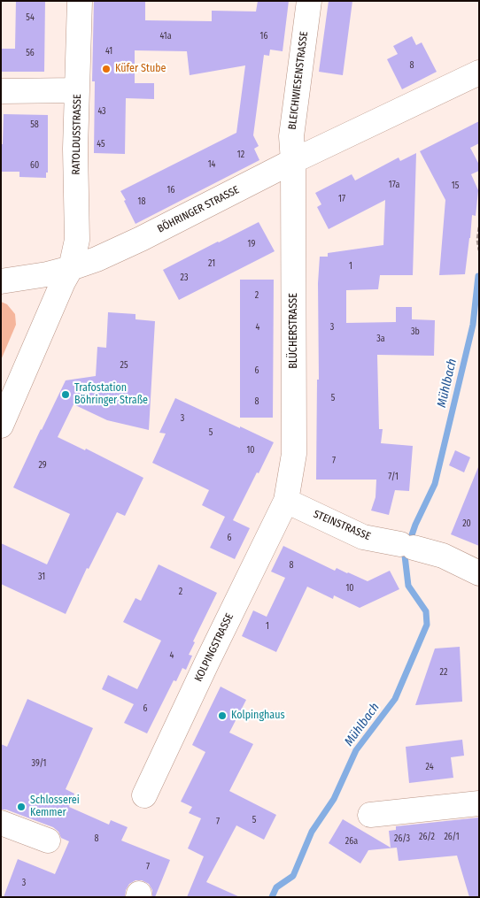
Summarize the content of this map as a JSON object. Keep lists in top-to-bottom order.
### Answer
{
  "streets": {
    "street": [
      "BLEICHWIESENSTRASSE",
      "RATOLDUSSTRASSE",
      "BÖHRINGER STRASSE",
      "BLÜCHERSTRASSE",
      "STEINSTRASSE",
      "KOLPINGSTRASSE"
    ]
  },
  "crossings": [
    ["BLEICHWIESENSTRASSE", "BÖHRINGER STRASSE"],
    ["BLEICHWIESENSTRASSE", "BLÜCHERSTRASSE"],
    ["RATOLDUSSTRASSE", "BÖHRINGER STRASSE"],
    ["BÖHRINGER STRASSE", "BLÜCHERSTRASSE"],
    ["BLÜCHERSTRASSE", "STEINSTRASSE"],
    ["BLÜCHERSTRASSE", "KOLPINGSTRASSE"],
    ["STEINSTRASSE", "KOLPINGSTRASSE"]
  ],
  "water": ["Mühlbach"],
  "places": [
    "Küfer Stube",
    "Trafostation Böhringer Straße",
    "Kolpinghaus",
    "Schlosserei Kemmer"
  ],
  "house_numbers": [
    "54",
    "41a",
    "16",
    "41",
    "56",
    "8",
    "43",
    "58",
    "45",
    "12",
    "14",
    "60",
    "17a",
    "15",
    "16",
    "17",
    "18",
    "19",
    "21",
    "1",
    "23",
    "2",
    "4",
    "3",
    "3b",
    "3a",
    "25",
    "6",
    "5",
    "8",
    "3",
    "5",
    "10",
    "7",
    "29",
    "7/1",
    "20",
    "6",
    "8",
    "31",
    "10",
    "2",
    "1",
    "4",
    "22",
    "6",
    "39/1",
    "24",
    "5",
    "7",
    "26/2",
    "26/1",
    "8",
    "26/3",
    "26a",
    "7",
    "3"
  ]
}
